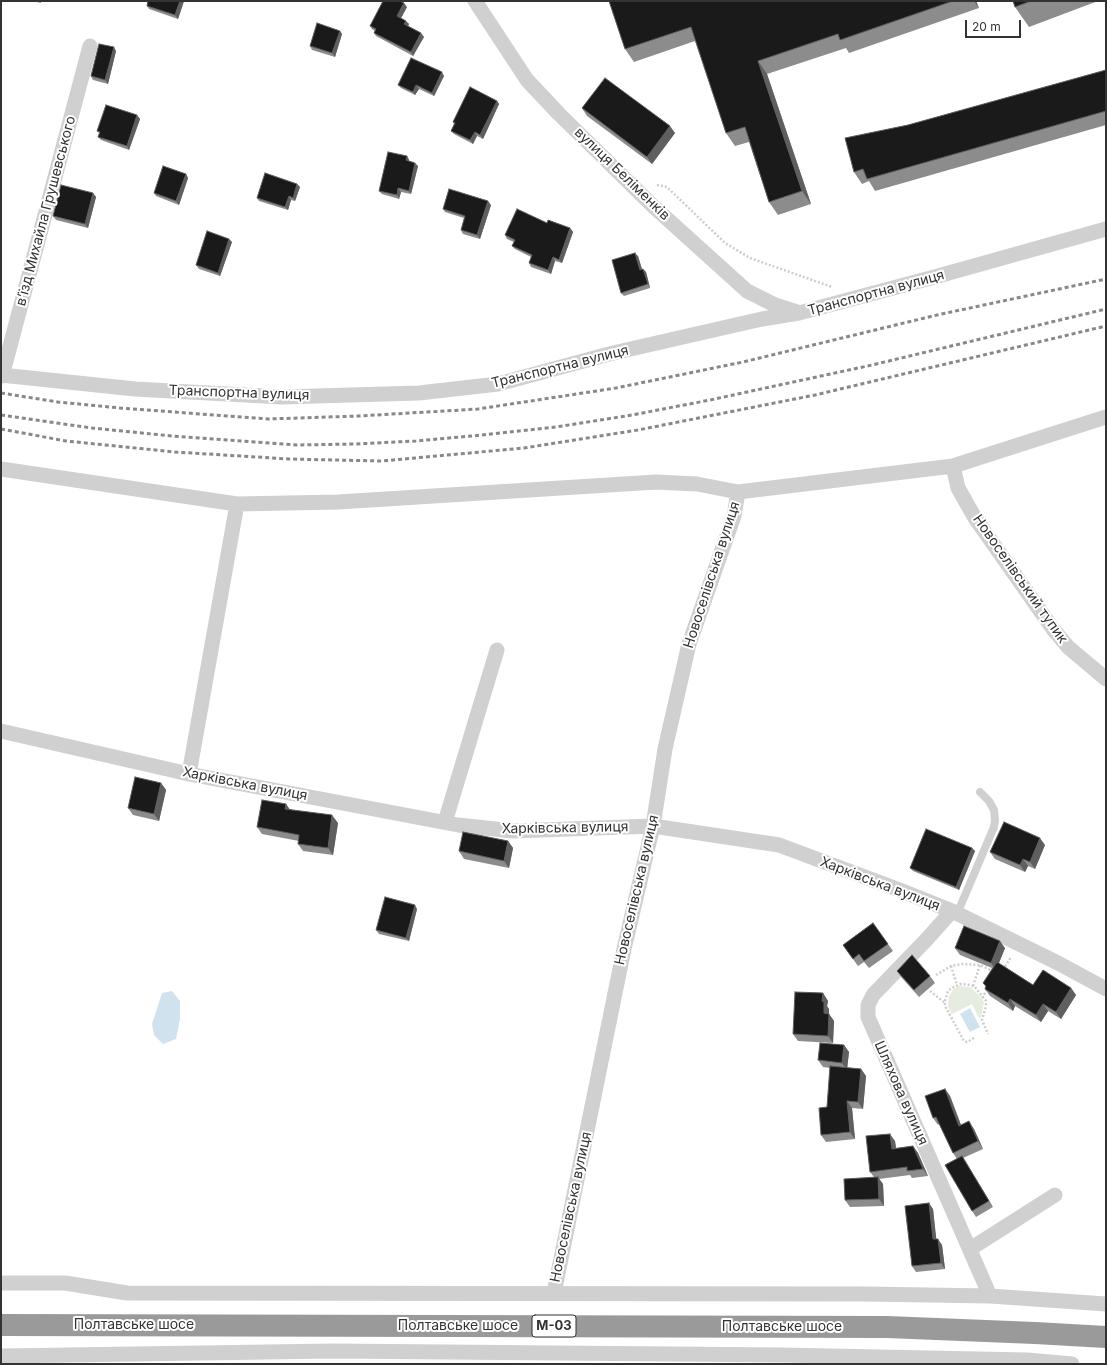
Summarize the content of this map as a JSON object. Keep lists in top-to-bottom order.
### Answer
{
  "streets": {
    "highway": ["Полтавське шосе", "М-03"],
    "street": [
      "вулиця Беліменків",
      "в’їзд Михайла Грушевського",
      "Транспортна вулиця",
      "Новоселівська вулиця",
      "Новоселівський тупик",
      "Харківська вулиця",
      "Шляхова вулиця"
    ]
  },
  "crossings": [
    ["вулиця Беліменків", "Транспортна вулиця"],
    ["в’їзд Михайла Грушевського", "Транспортна вулиця"],
    ["Новоселівська вулиця", "Харківська вулиця"],
    ["Харківська вулиця", "Шляхова вулиця"]
  ],
  "scale_bar": "20 m"
}
